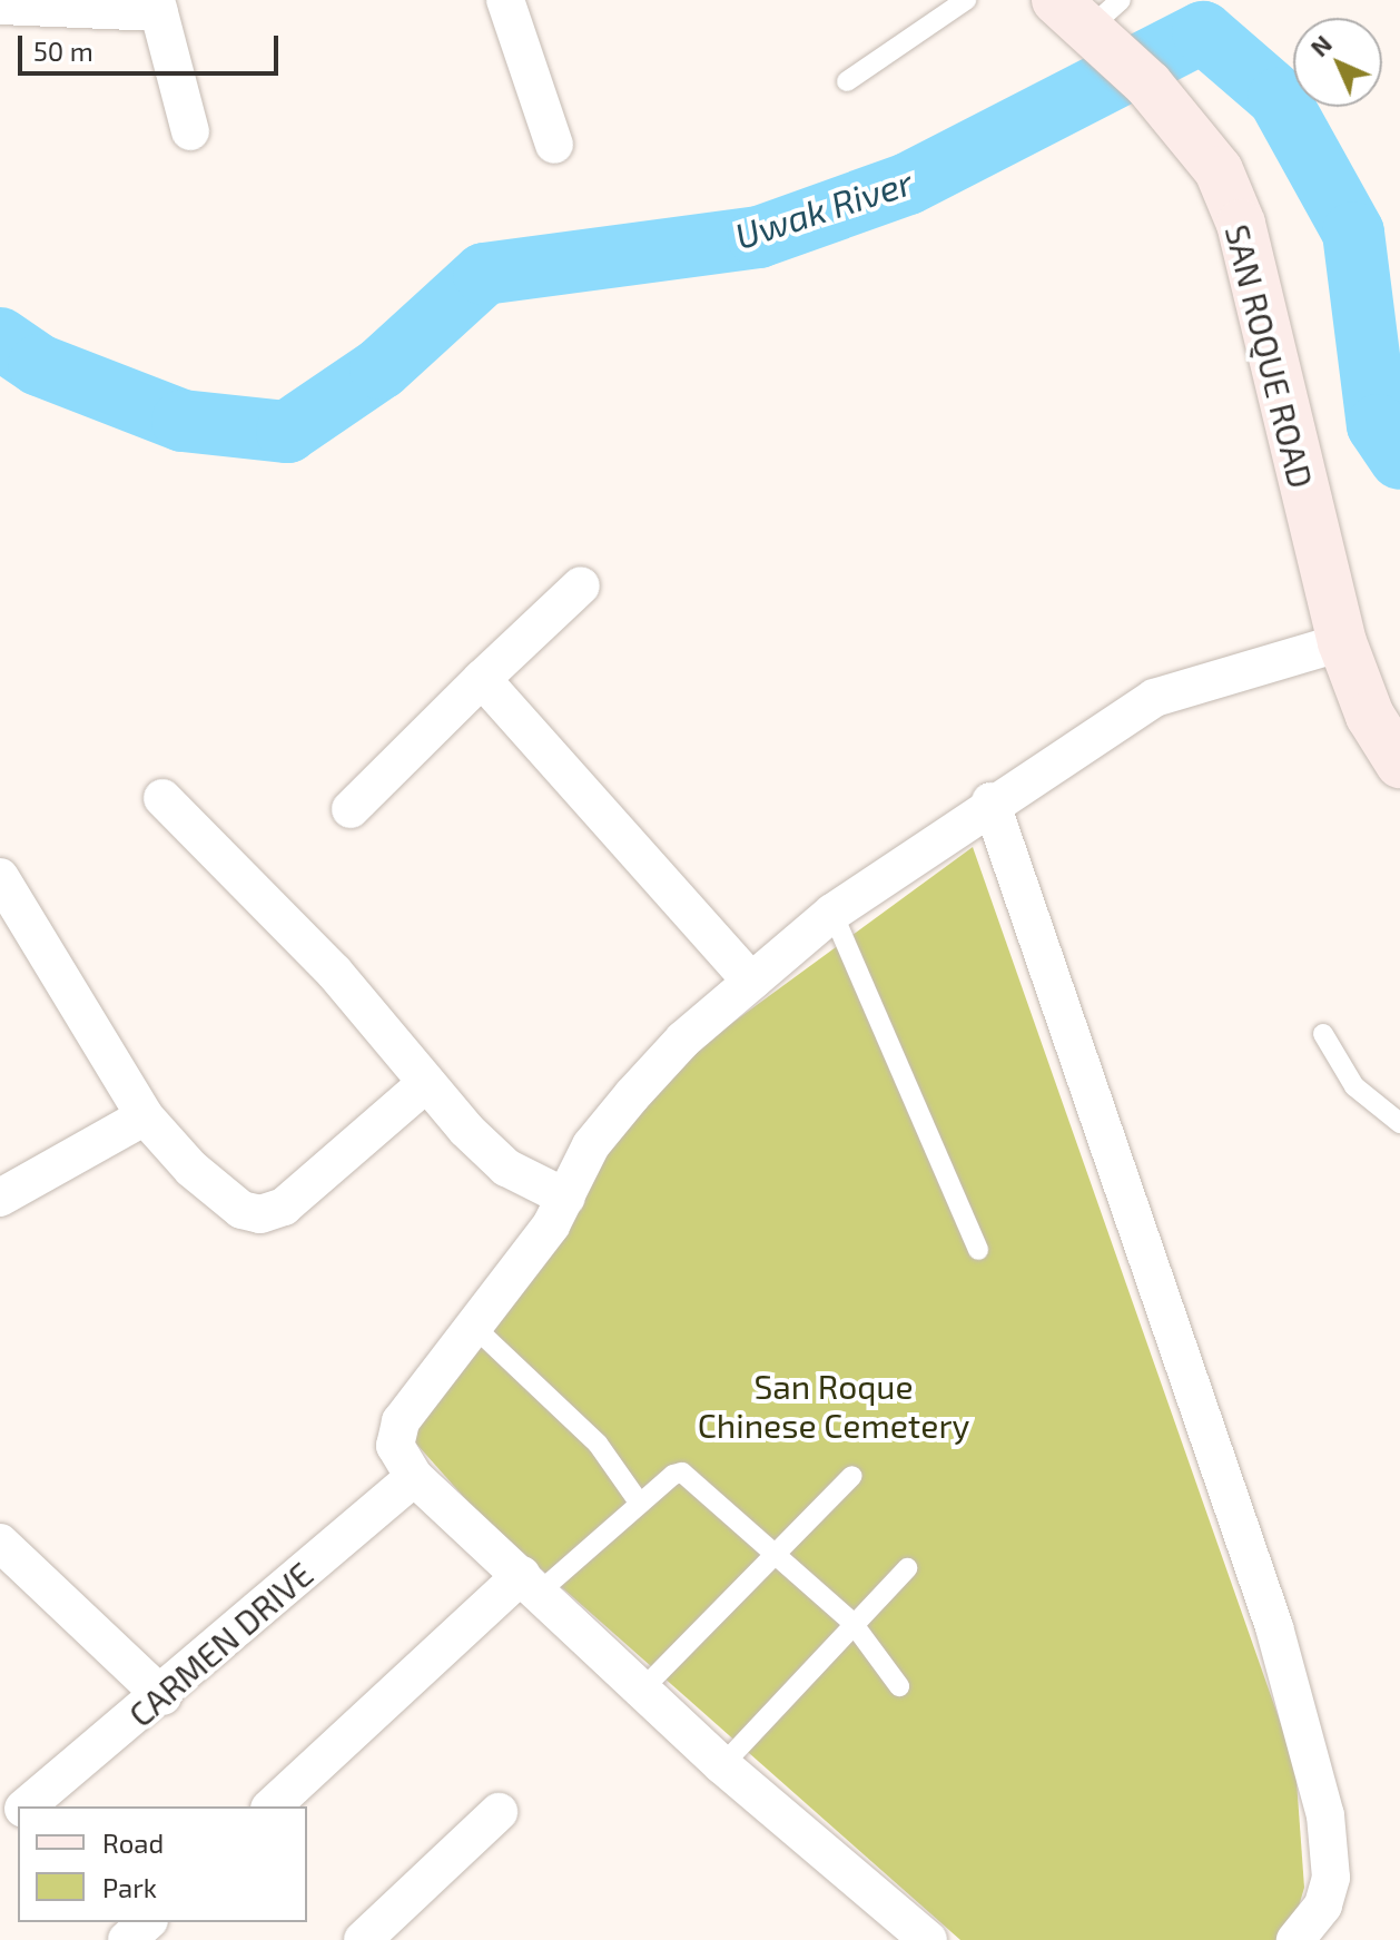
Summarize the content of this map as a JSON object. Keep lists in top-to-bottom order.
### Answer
{
  "streets": {
    "main road": ["SAN ROQUE ROAD"],
    "street": ["CARMEN DRIVE"]
  },
  "water": ["Uwak River"],
  "parks": ["San Roque Chinese Cemetery"],
  "legend": ["Road", "Park"],
  "scale_bar": "50 m",
  "north": "top left"
}
